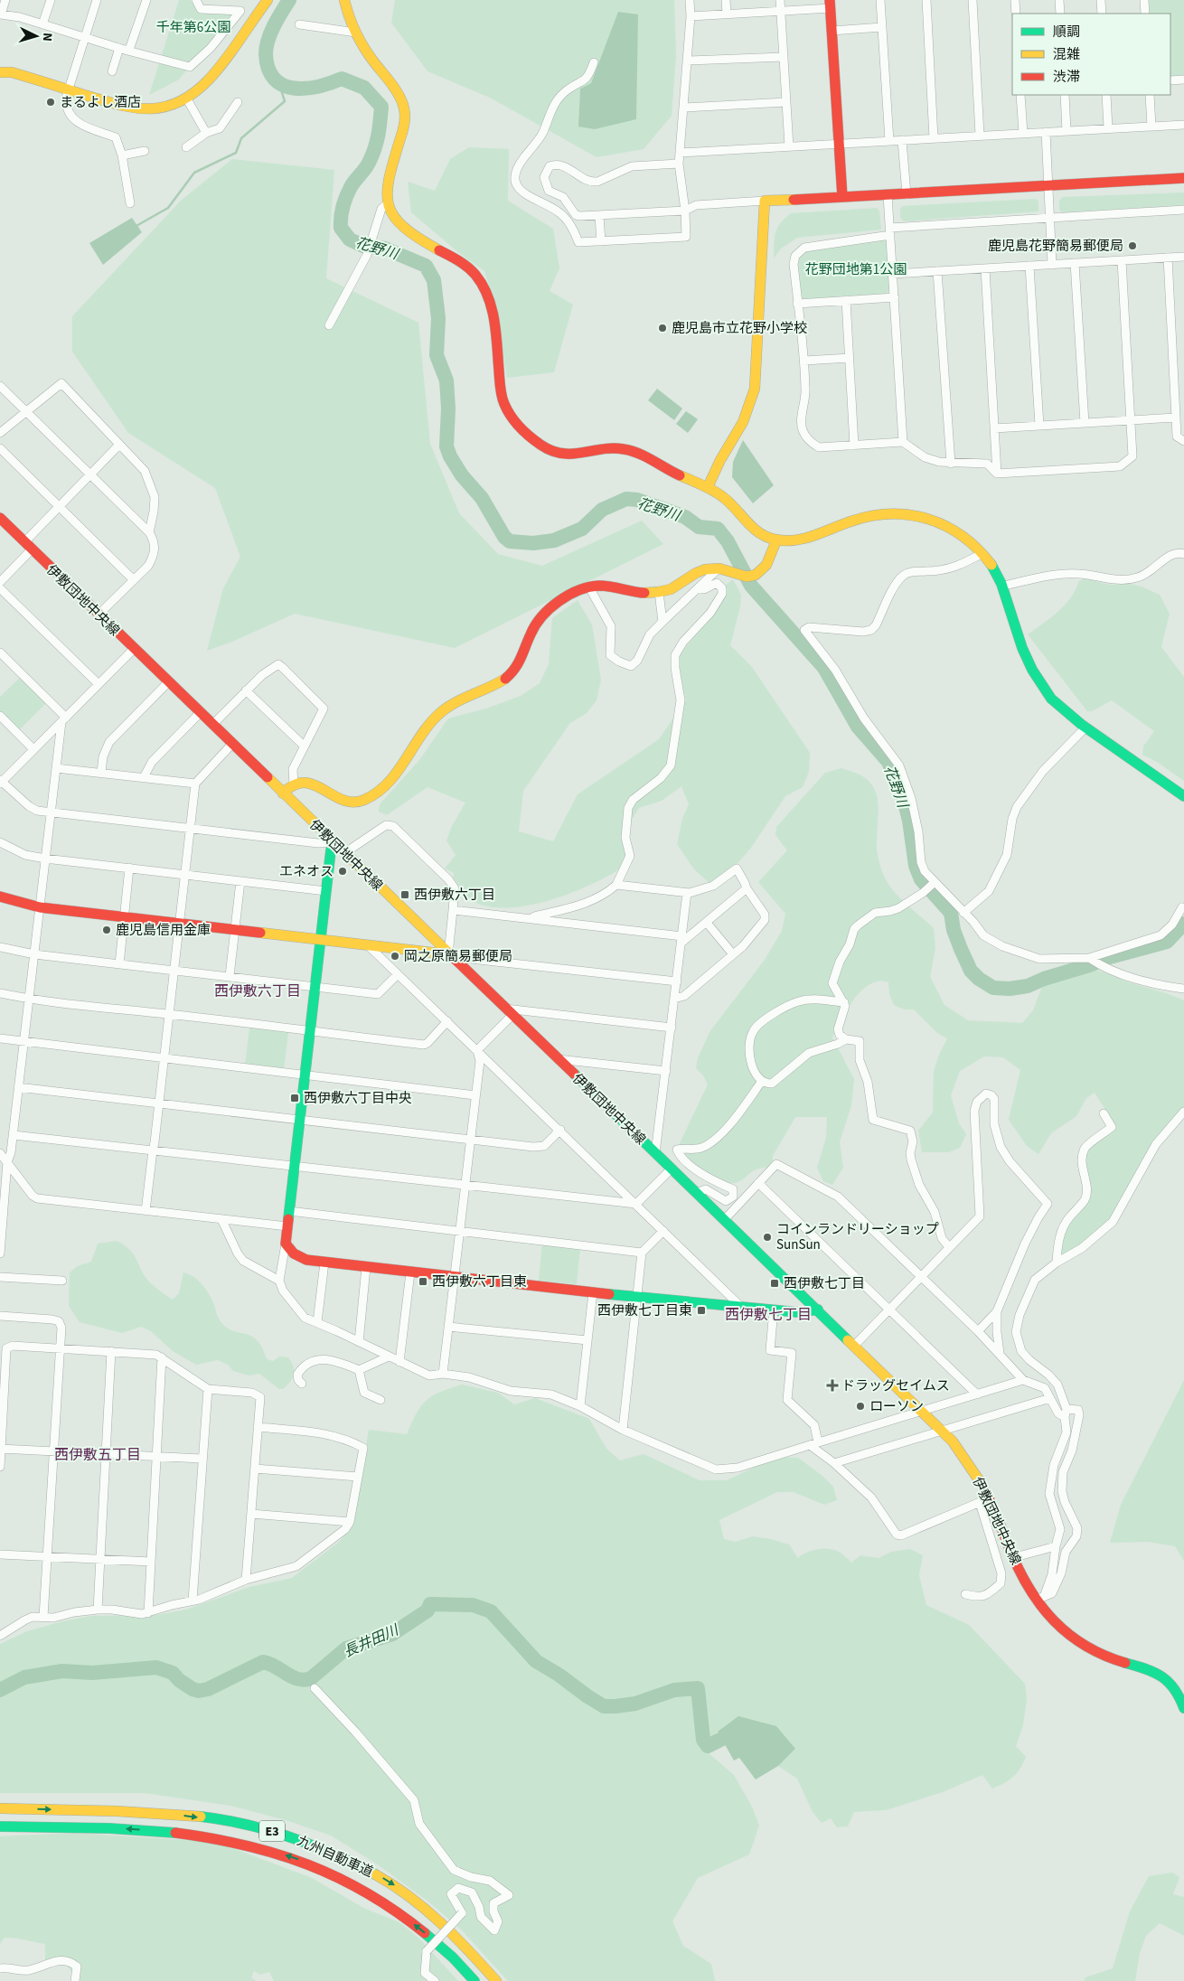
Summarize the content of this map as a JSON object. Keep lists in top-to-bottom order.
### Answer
{
  "streets": {
    "main road": ["伊敷団地中央線", "E3", "九州自動車道"]
  },
  "districts": ["西伊敷六丁目", "西伊敷七丁目", "西伊敷五丁目"],
  "water": ["花野川", "長井田川"],
  "parks": ["千年第6公園", "花野団地第1公園"],
  "places": {
    "other": [
      "まるよし酒店",
      "鹿児島花野簡易郵便局",
      "鹿児島市立花野小学校",
      "エネオス",
      "鹿児島信用金庫",
      "岡之原簡易郵便局",
      "コインランドリーショップ SunSun",
      "ローソン"
    ],
    "transit": [
      "西伊敷六丁目",
      "西伊敷六丁目中央",
      "西伊敷六丁目東",
      "西伊敷七丁目",
      "西伊敷七丁目東"
    ],
    "health": ["ドラッグセイムス"]
  },
  "legend": ["順調", "混雑", "渋滞"],
  "north": "right"
}
